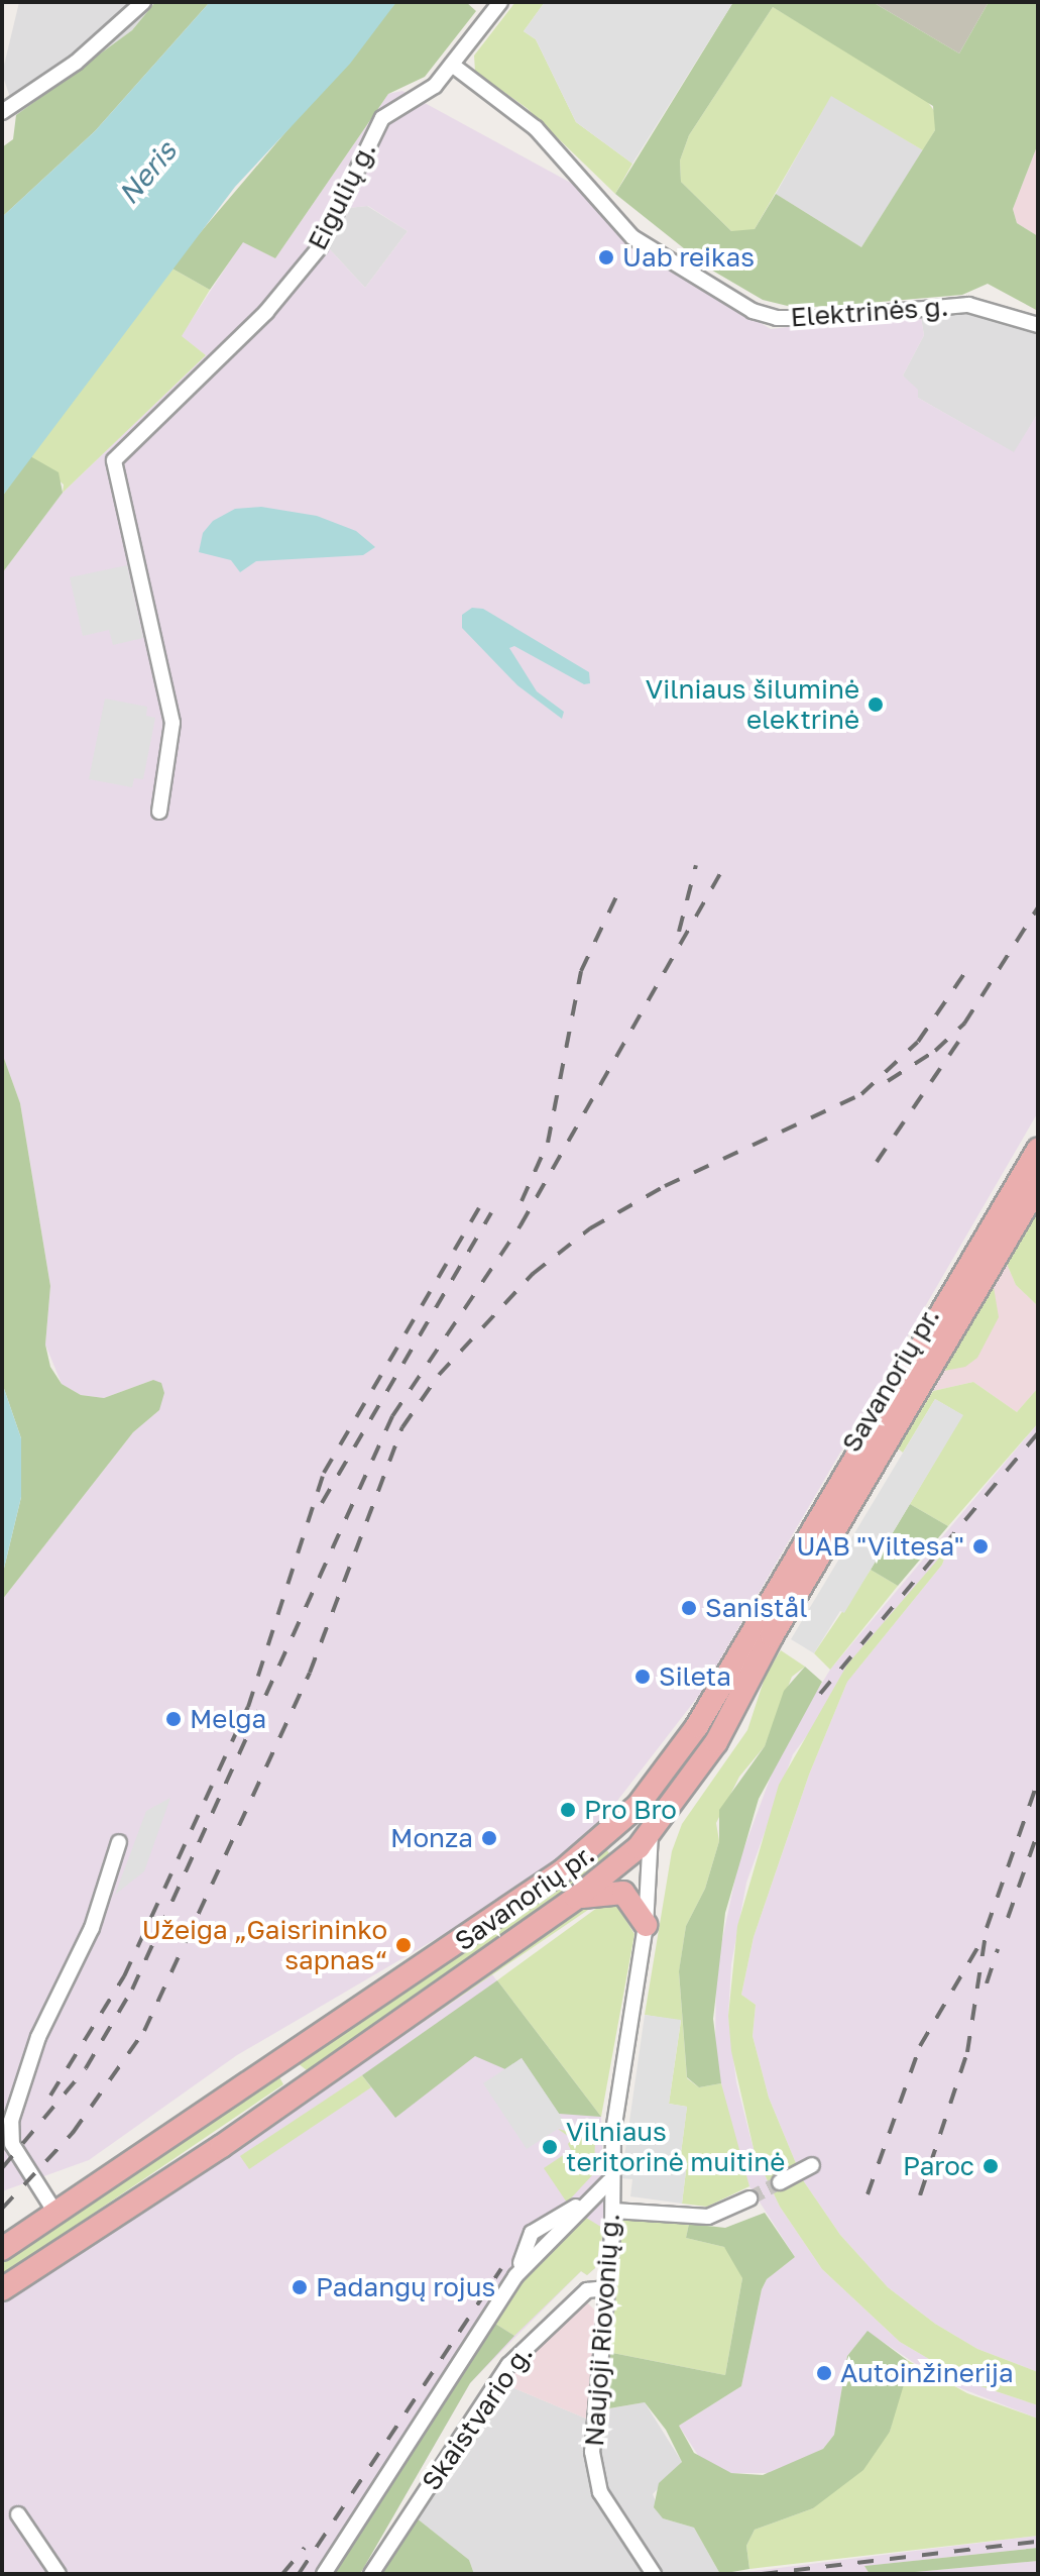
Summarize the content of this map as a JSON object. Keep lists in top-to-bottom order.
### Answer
{
  "streets": {
    "highway": ["Savanorių pr."],
    "street": [
      "Eigulių g.",
      "Elektrinės g.",
      "Naujoji Riovonių g.",
      "Skaistvario g."
    ]
  },
  "crossings": [
    ["Eigulių g.", "Elektrinės g."],
    ["Savanorių pr.", "Naujoji Riovonių g."],
    ["Naujoji Riovonių g.", "Skaistvario g."]
  ],
  "water": ["Neris"],
  "places": [
    "Uab reikas",
    "Vilniaus šiluminė elektrinė",
    "UAB \"Viltesa\"",
    "Sanistål",
    "Sileta",
    "Melga",
    "Pro Bro",
    "Monza",
    "Užeiga „Gaisrininko sapnas“",
    "Vilniaus teritorinė muitinė",
    "Paroc",
    "Padangų rojus",
    "Autoinžinerija"
  ]
}
